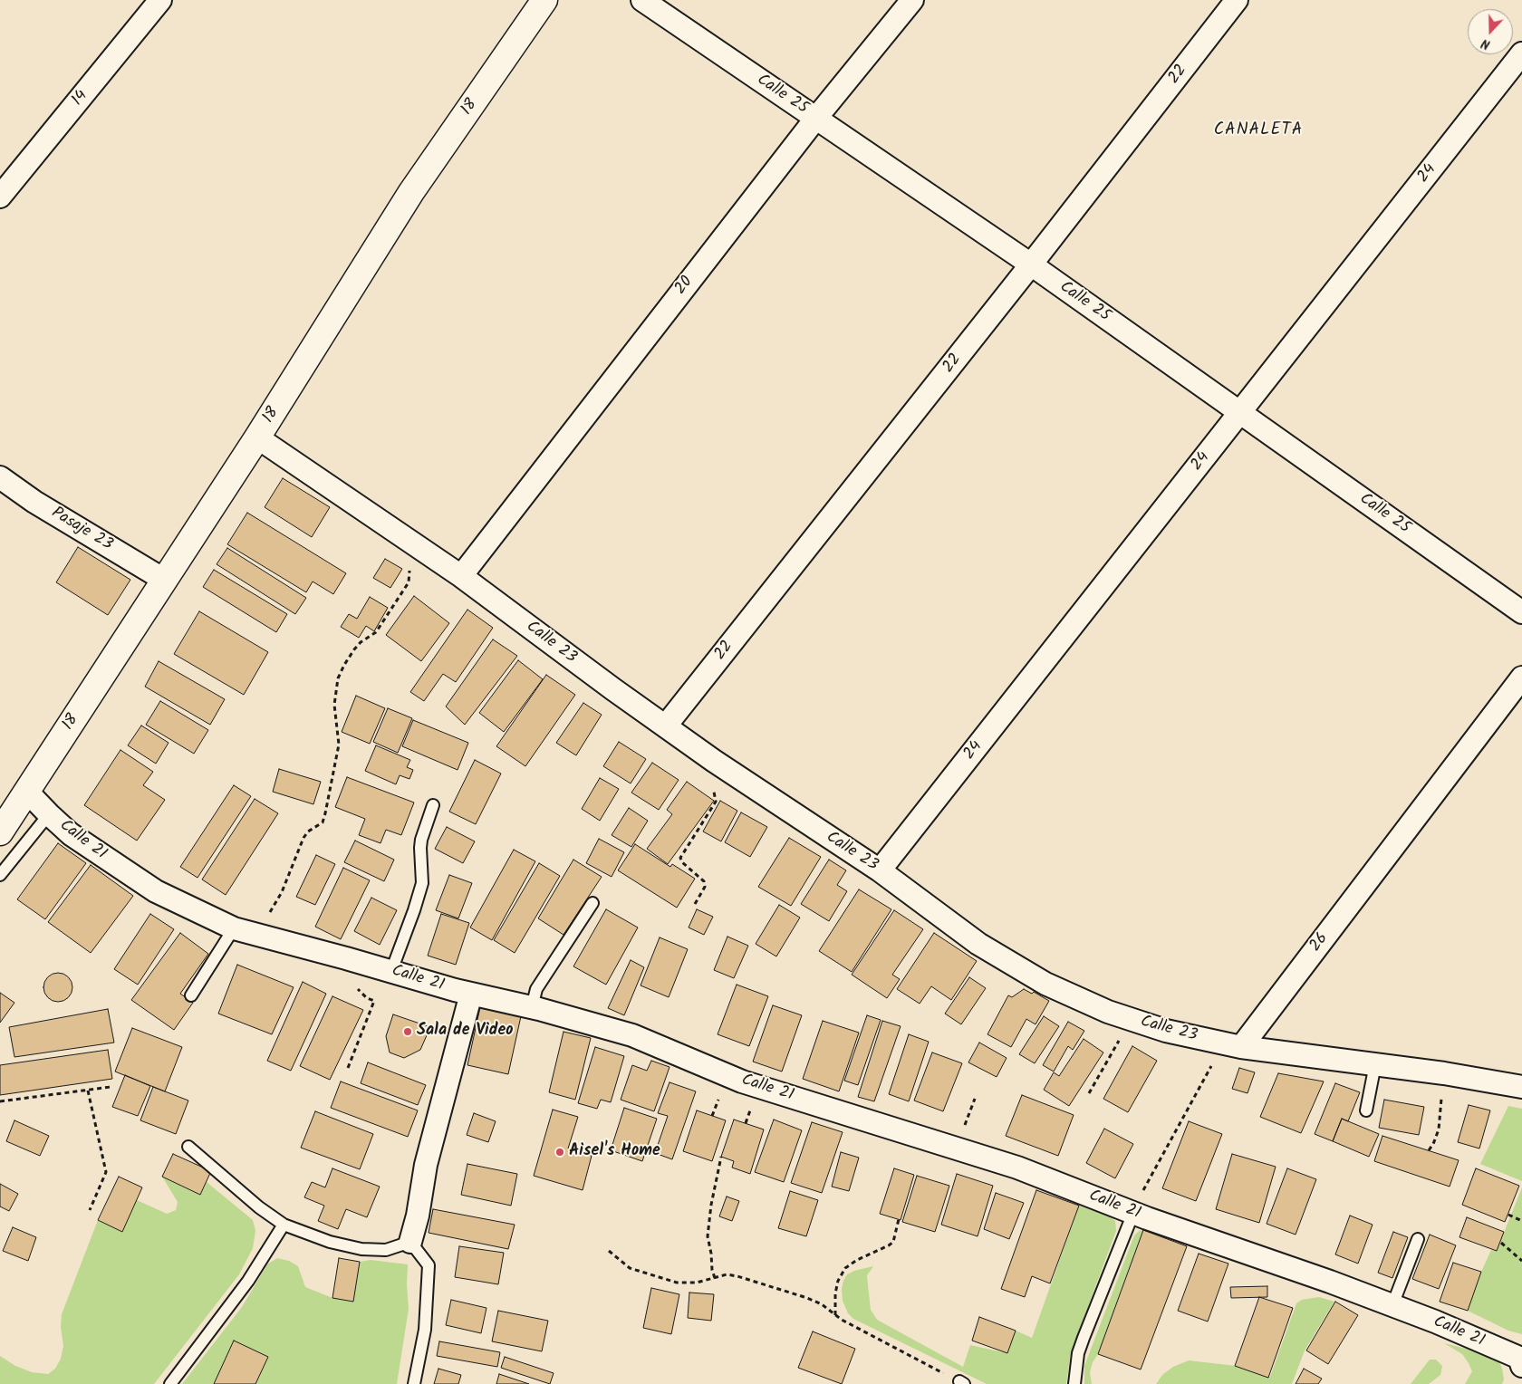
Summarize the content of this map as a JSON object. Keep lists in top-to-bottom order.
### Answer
{
  "streets": {
    "street": [
      "22",
      "Calle 25",
      "14",
      "18",
      "24",
      "20",
      "Pasaje 23",
      "Calle 23",
      "Calle 21",
      "26"
    ]
  },
  "crossings": [
    ["22", "Calle 25"],
    ["22", "Calle 23"],
    ["Calle 25", "24"],
    ["Calle 25", "20"],
    ["18", "Pasaje 23"],
    ["18", "Calle 23"],
    ["18", "Calle 21"],
    ["24", "Calle 23"],
    ["20", "Calle 23"],
    ["Calle 23", "26"]
  ],
  "districts": ["CANALETA"],
  "places": ["Sala de Video", "Aisel's Home"],
  "north": "bottom"
}
